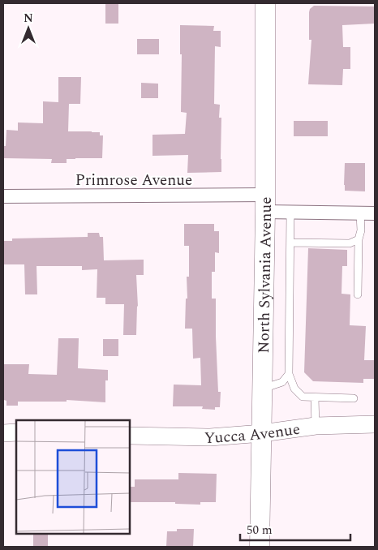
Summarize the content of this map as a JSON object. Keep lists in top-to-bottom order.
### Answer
{
  "streets": {
    "main road": ["North Sylvania Avenue"],
    "street": ["Primrose Avenue", "Yucca Avenue"]
  },
  "crossings": [
    ["Primrose Avenue", "North Sylvania Avenue"],
    ["North Sylvania Avenue", "Yucca Avenue"]
  ],
  "scale_bar": "50 m",
  "north": "top"
}
